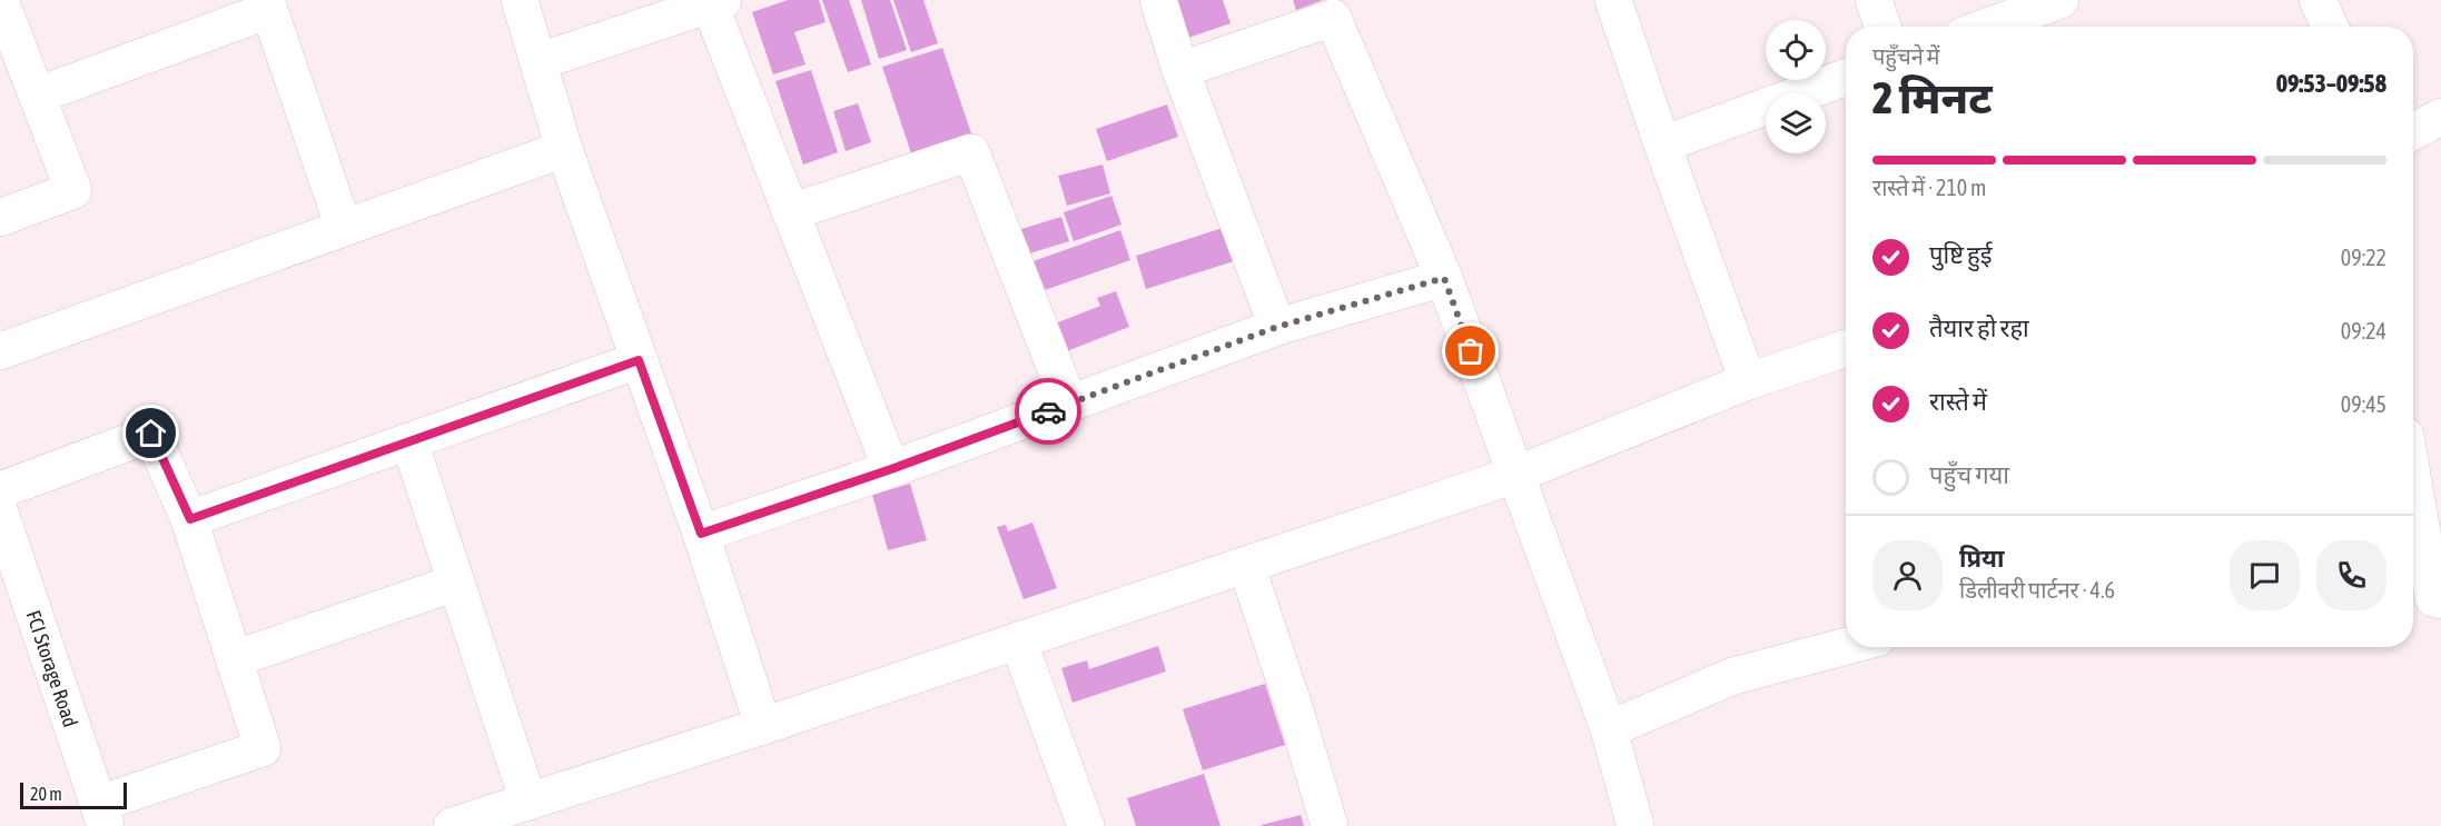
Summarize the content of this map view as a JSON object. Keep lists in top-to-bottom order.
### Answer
{
  "streets": {
    "street": ["FCI Storage Road"]
  },
  "scale_bar": "20 m",
  "page": {
    "heading": ["2 मिनट", "पहुँचने में", "09:53–09:58"],
    "panel": ["प्रिया", "डिलीवरी पार्टनर · 4.6"],
    "bar": "रास्ते में · 210 m",
    "list": [
      ["पुष्टि हुई", "09:22"],
      ["तैयार हो रहा", "09:24"],
      ["रास्ते में", "09:45"],
      "पहुँच गया"
    ],
    "scale": "20 m"
  }
}
